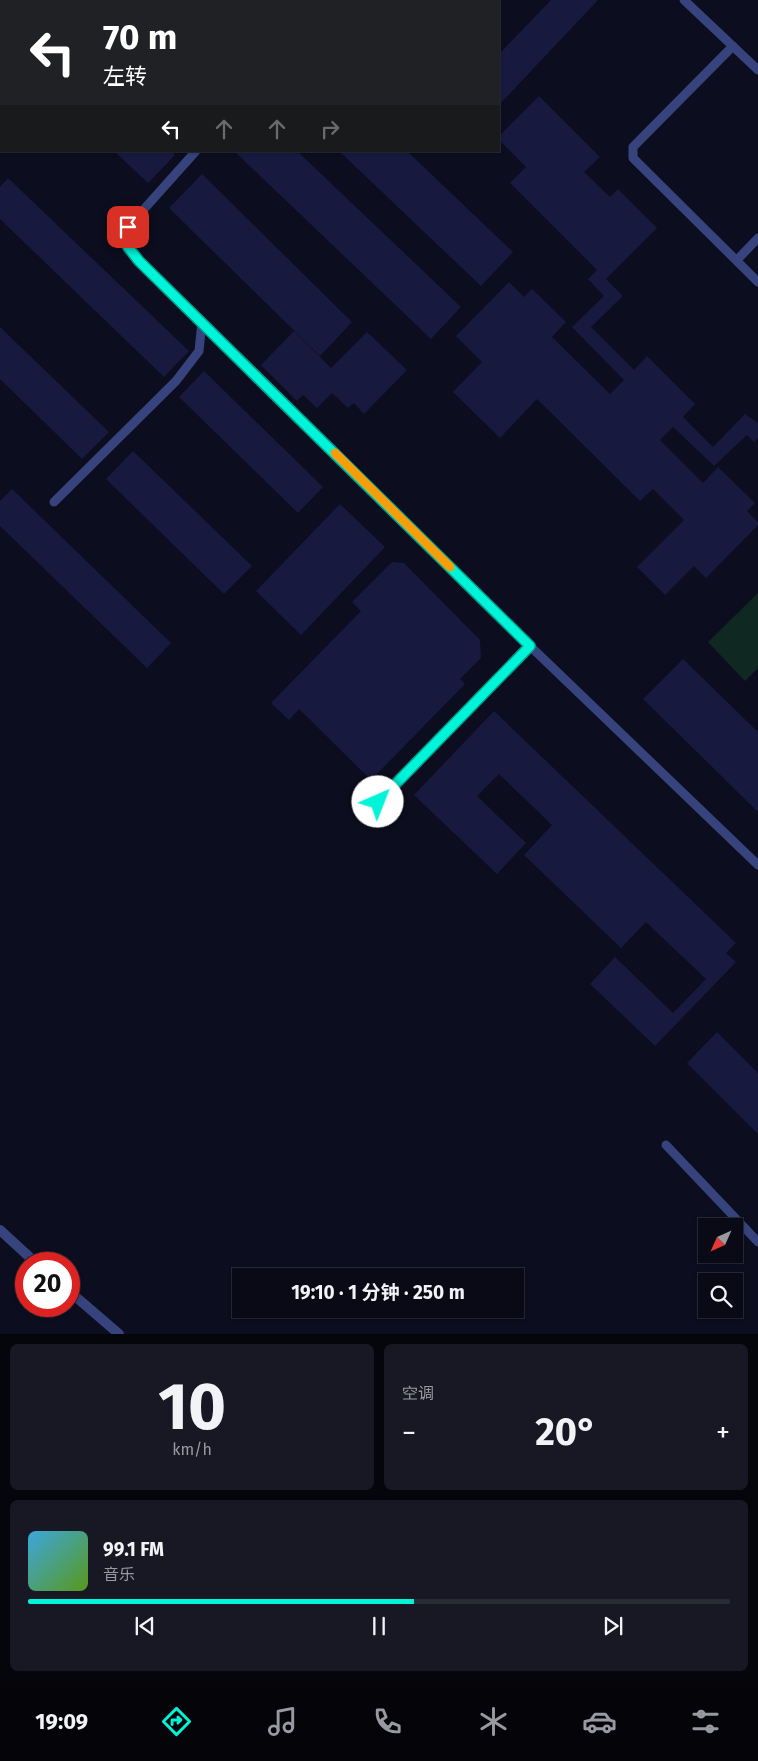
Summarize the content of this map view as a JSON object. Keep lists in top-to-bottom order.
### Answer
{
  "north": "bottom left",
  "page": {
    "turn": ["70 m", "左转"],
    "limit": "20",
    "trip": "19:10 · 1 分钟 · 250 m",
    "tile": [
      ["10", "km/h"],
      "空调"
    ],
    "heat": ["−", "20°", "+"],
    "song": ["99.1 FM", "音乐"],
    "tabs": "19:09"
  }
}
